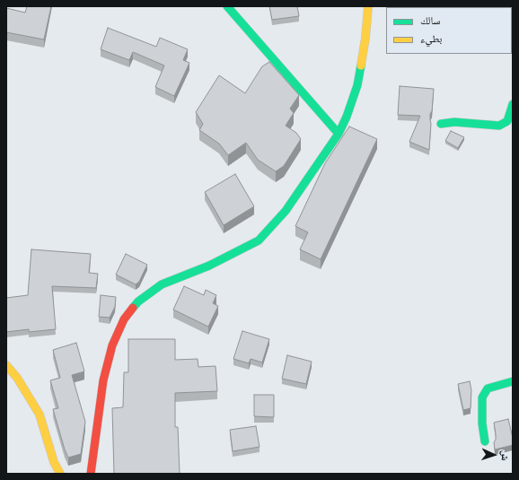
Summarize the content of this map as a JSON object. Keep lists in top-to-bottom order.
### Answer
{
  "legend": ["سالك", "بطيء"],
  "north": "right"
}
